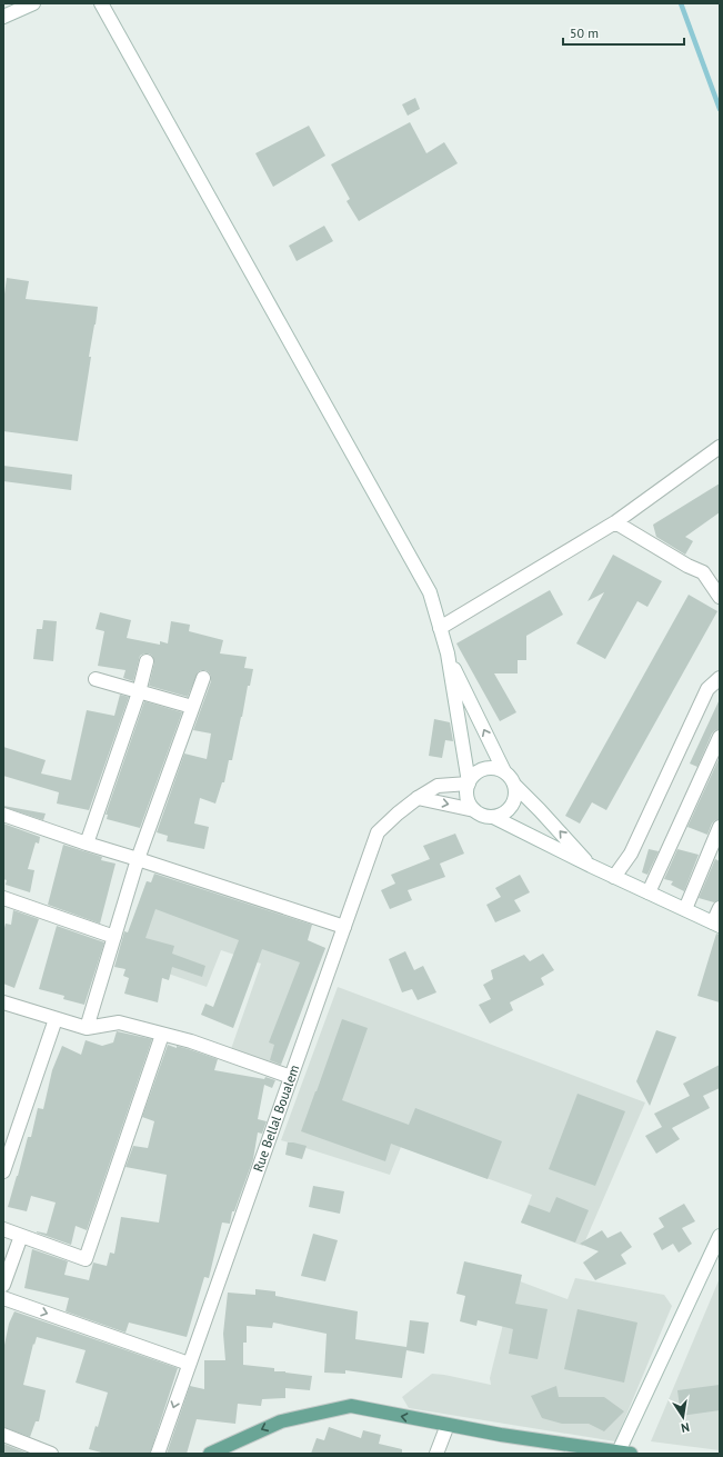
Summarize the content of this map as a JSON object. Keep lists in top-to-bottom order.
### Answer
{
  "streets": {
    "street": ["Rue Bellal Boualem"]
  },
  "scale_bar": "50 m",
  "north": "bottom"
}
